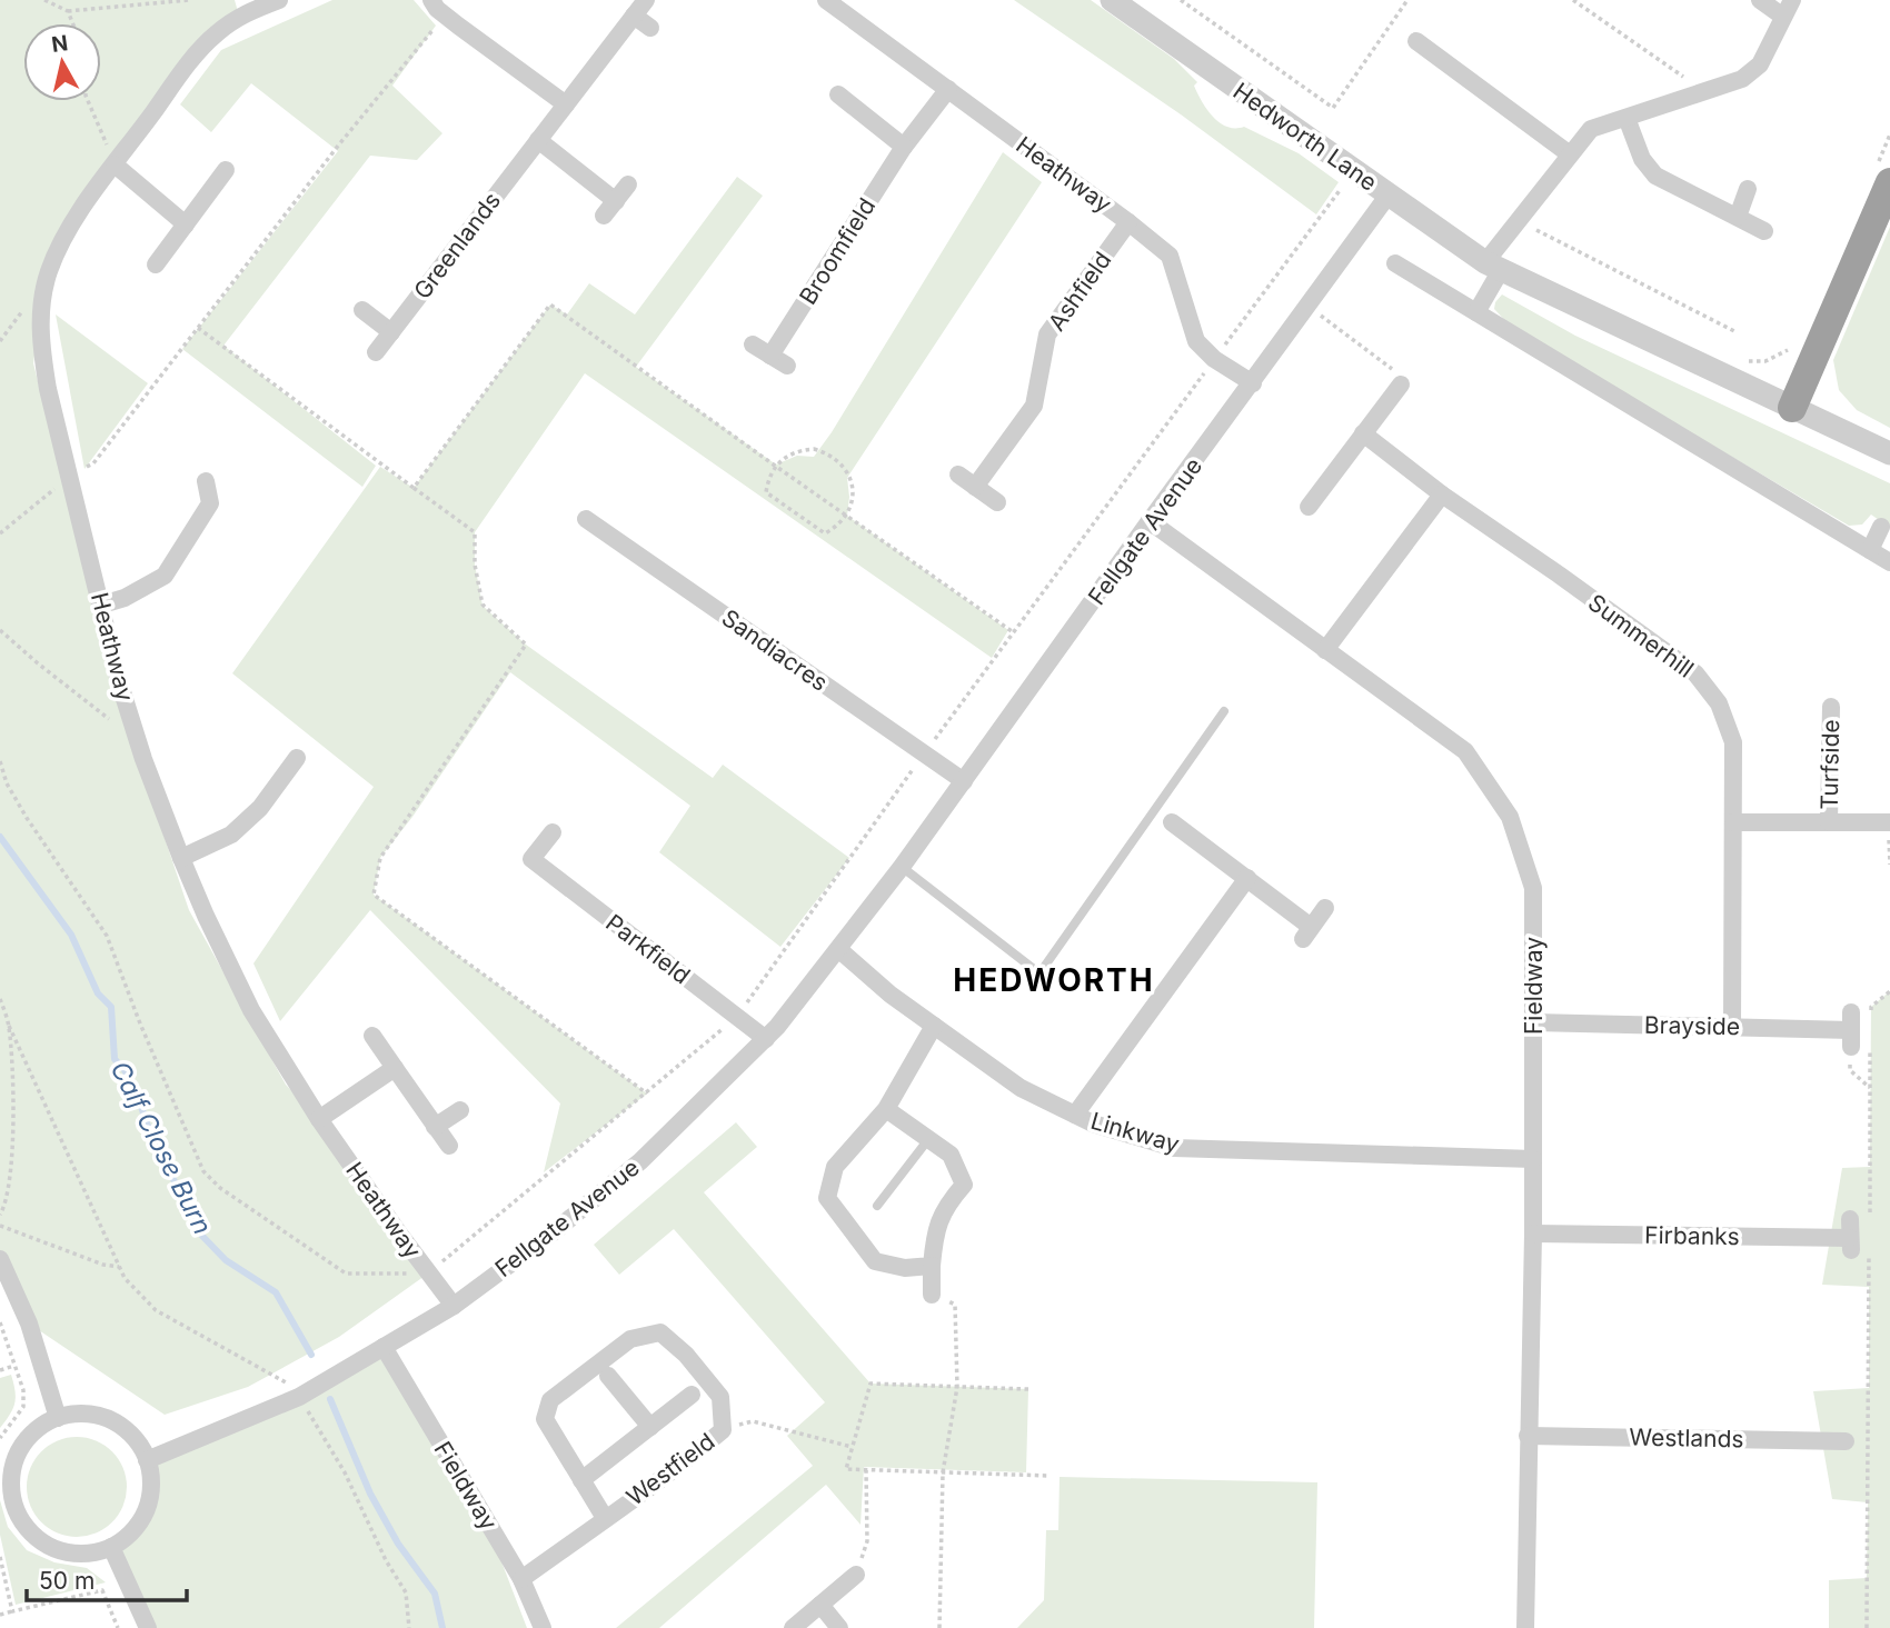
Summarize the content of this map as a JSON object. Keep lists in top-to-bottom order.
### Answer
{
  "streets": {
    "street": [
      "Hedworth Lane",
      "Heathway",
      "Greenlands",
      "Broomfield",
      "Ashfield",
      "Fellgate Avenue",
      "Summerhill",
      "Sandiacres",
      "Turfside",
      "Parkfield",
      "Fieldway",
      "Brayside",
      "Linkway",
      "Firbanks",
      "Westlands",
      "Westfield"
    ]
  },
  "crossings": [
    ["Hedworth Lane", "Fellgate Avenue"],
    ["Heathway", "Broomfield"],
    ["Heathway", "Ashfield"],
    ["Heathway", "Fellgate Avenue"],
    ["Fellgate Avenue", "Sandiacres"],
    ["Fellgate Avenue", "Parkfield"],
    ["Fellgate Avenue", "Fieldway"],
    ["Fellgate Avenue", "Linkway"],
    ["Summerhill", "Turfside"],
    ["Summerhill", "Brayside"],
    ["Fieldway", "Brayside"],
    ["Fieldway", "Linkway"],
    ["Fieldway", "Firbanks"],
    ["Fieldway", "Westlands"],
    ["Fieldway", "Westfield"]
  ],
  "districts": ["HEDWORTH"],
  "water": ["Calf Close Burn"],
  "scale_bar": "50 m",
  "north": "top"
}
